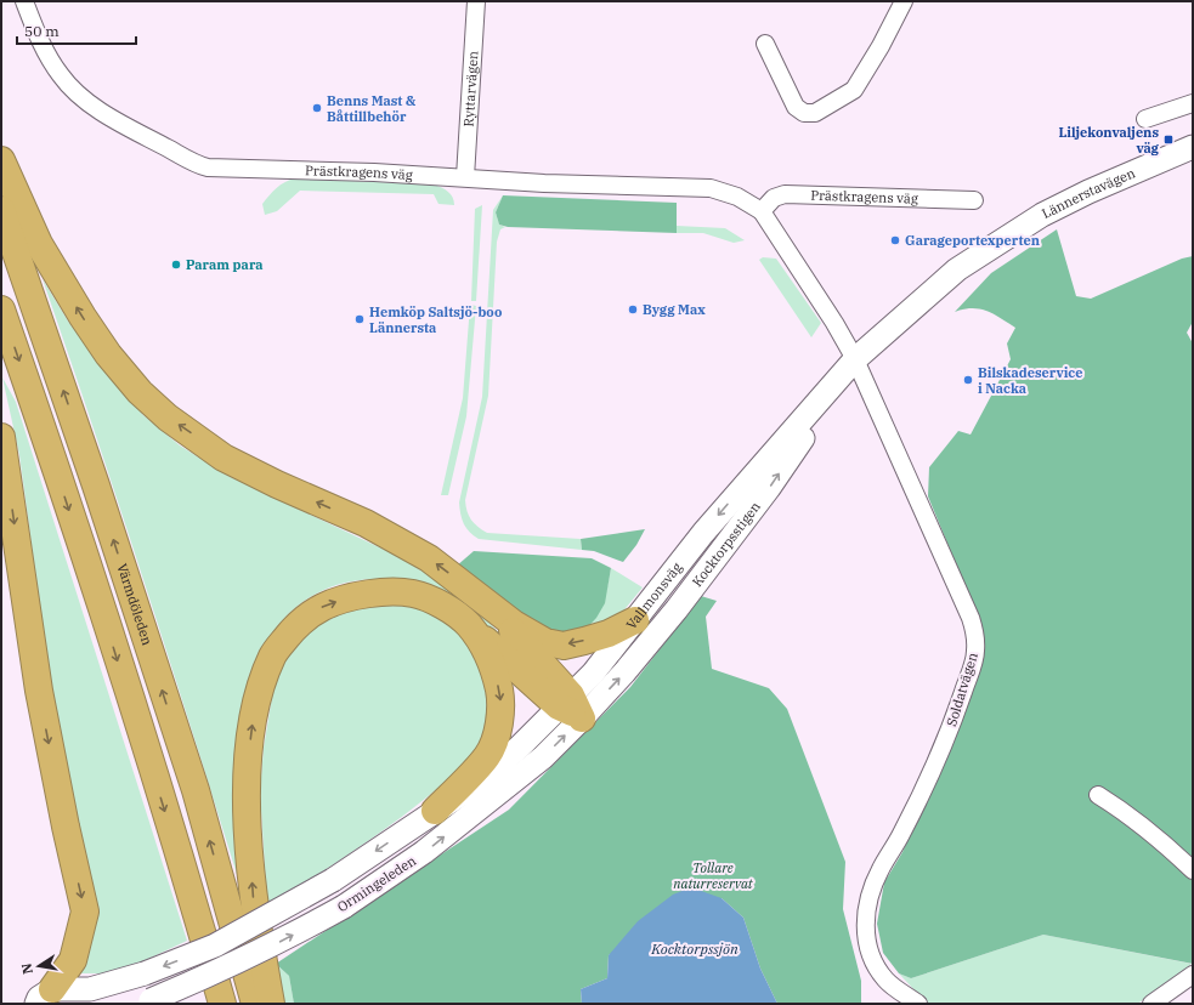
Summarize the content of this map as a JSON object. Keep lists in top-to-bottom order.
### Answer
{
  "streets": {
    "highway": ["Värmdöleden"],
    "main road": [
      "Lännerstavägen",
      "Kocktorpsstigen",
      "Vallmonsväg",
      "Ormingeleden"
    ],
    "street": ["Ryttarvägen", "Prästkragens väg", "Soldatvägen"]
  },
  "crossings": [
    ["Ryttarvägen", "Prästkragens väg"],
    ["Prästkragens väg", "Lännerstavägen"],
    ["Prästkragens väg", "Kocktorpsstigen"],
    ["Prästkragens väg", "Vallmonsväg"],
    ["Prästkragens väg", "Soldatvägen"],
    ["Lännerstavägen", "Kocktorpsstigen"],
    ["Lännerstavägen", "Vallmonsväg"],
    ["Lännerstavägen", "Soldatvägen"],
    ["Kocktorpsstigen", "Vallmonsväg"],
    ["Kocktorpsstigen", "Soldatvägen"],
    ["Kocktorpsstigen", "Ormingeleden"],
    ["Vallmonsväg", "Soldatvägen"],
    ["Vallmonsväg", "Ormingeleden"]
  ],
  "one_way": ["Kocktorpsstigen", "Vallmonsväg"],
  "water": ["Kocktorpssjön"],
  "parks": ["Tollare naturreservat"],
  "places": {
    "other": [
      "Benns Mast & Båttillbehör",
      "Garageportexperten",
      "Param para",
      "Bygg Max",
      "Hemköp Saltsjö-boo Lännersta",
      "Bilskadeservice i Nacka"
    ],
    "transit": ["Liljekonvaljens väg"]
  },
  "scale_bar": "50 m",
  "north": "left"
}
